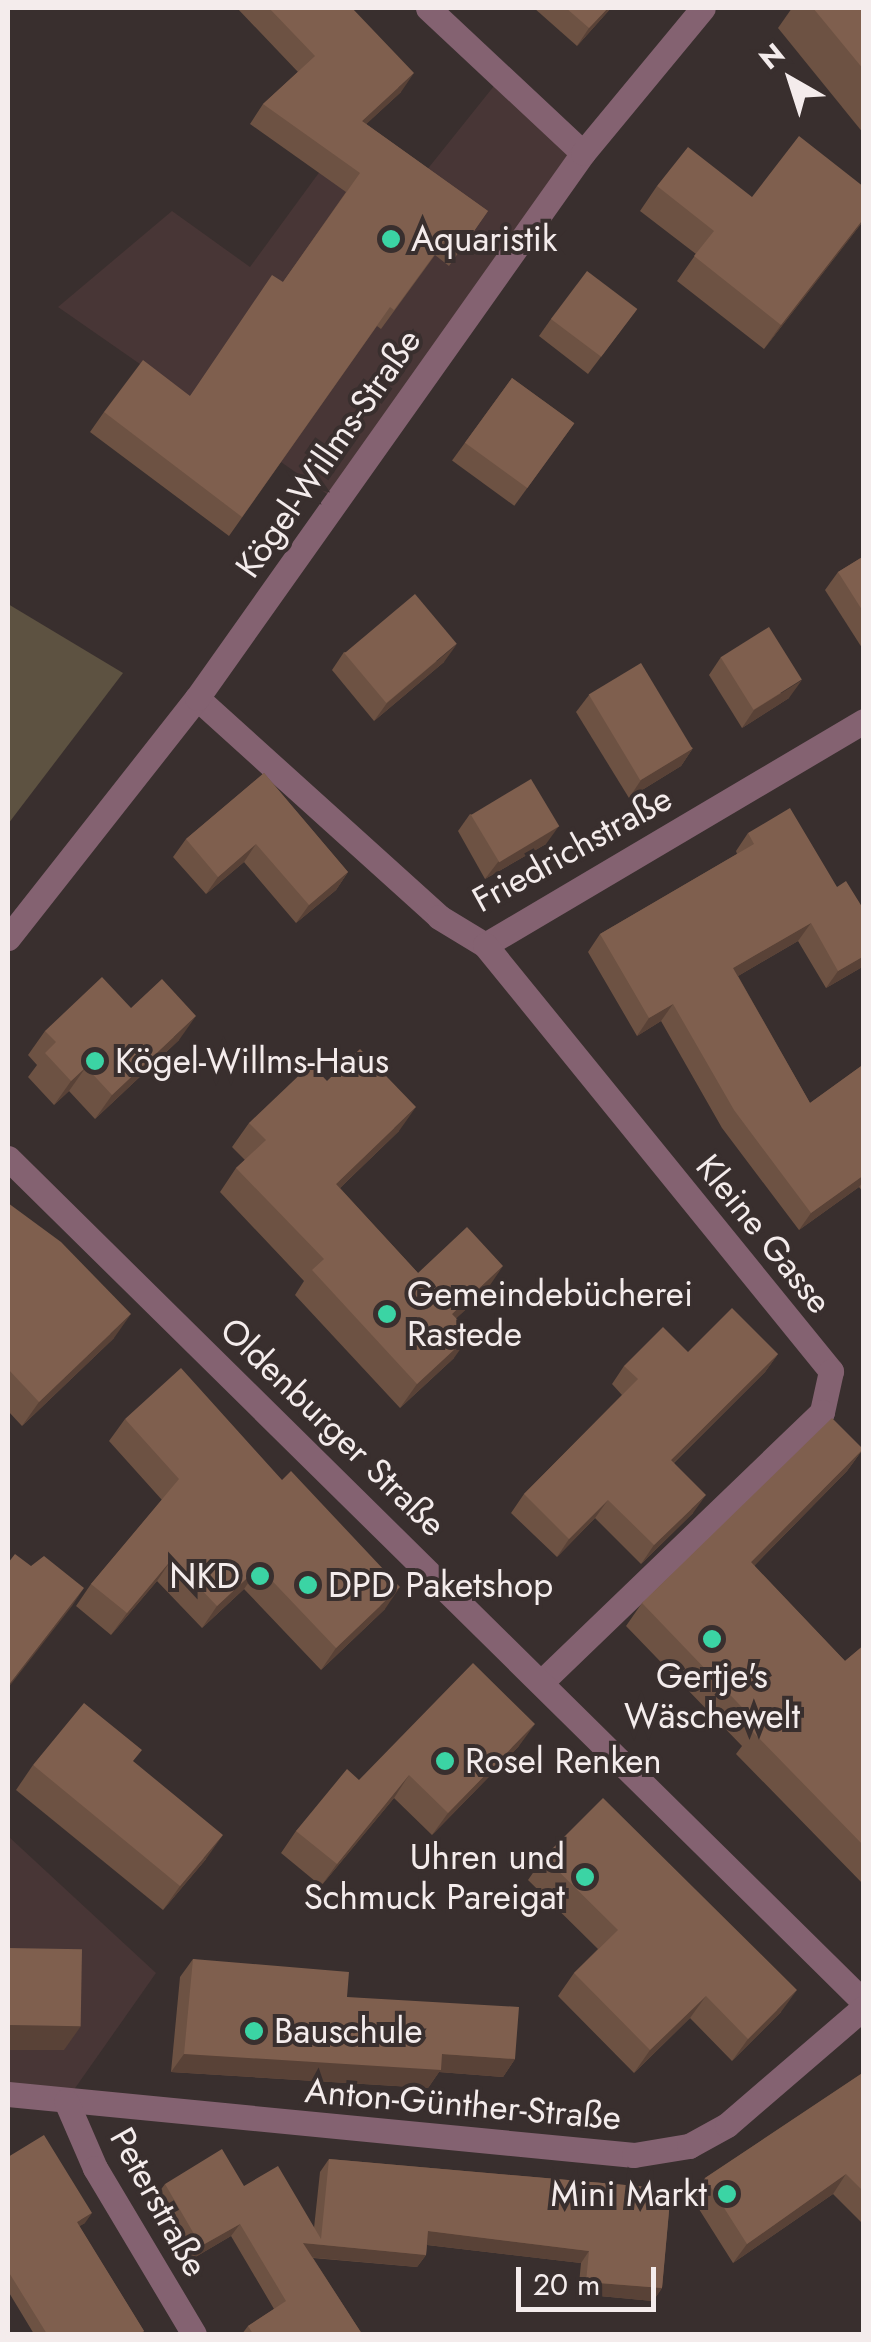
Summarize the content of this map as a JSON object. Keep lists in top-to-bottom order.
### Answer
{
  "streets": {
    "street": [
      "Kögel-Willms-Straße",
      "Friedrichstraße",
      "Kleine Gasse",
      "Oldenburger Straße",
      "Anton-Günther-Straße",
      "Peterstraße"
    ]
  },
  "crossings": [
    ["Kögel-Willms-Straße", "Friedrichstraße"],
    ["Friedrichstraße", "Kleine Gasse"],
    ["Kleine Gasse", "Oldenburger Straße"],
    ["Oldenburger Straße", "Anton-Günther-Straße"],
    ["Anton-Günther-Straße", "Peterstraße"]
  ],
  "places": [
    "Aquaristik",
    "Kögel-Willms-Haus",
    "Gemeindebücherei Rastede",
    "NKD",
    "DPD Paketshop",
    "Gertje's Wäschewelt",
    "Rosel Renken",
    "Uhren und Schmuck Pareigat",
    "Bauschule",
    "Mini Markt"
  ],
  "scale_bar": "20 m",
  "north": "top left"
}
